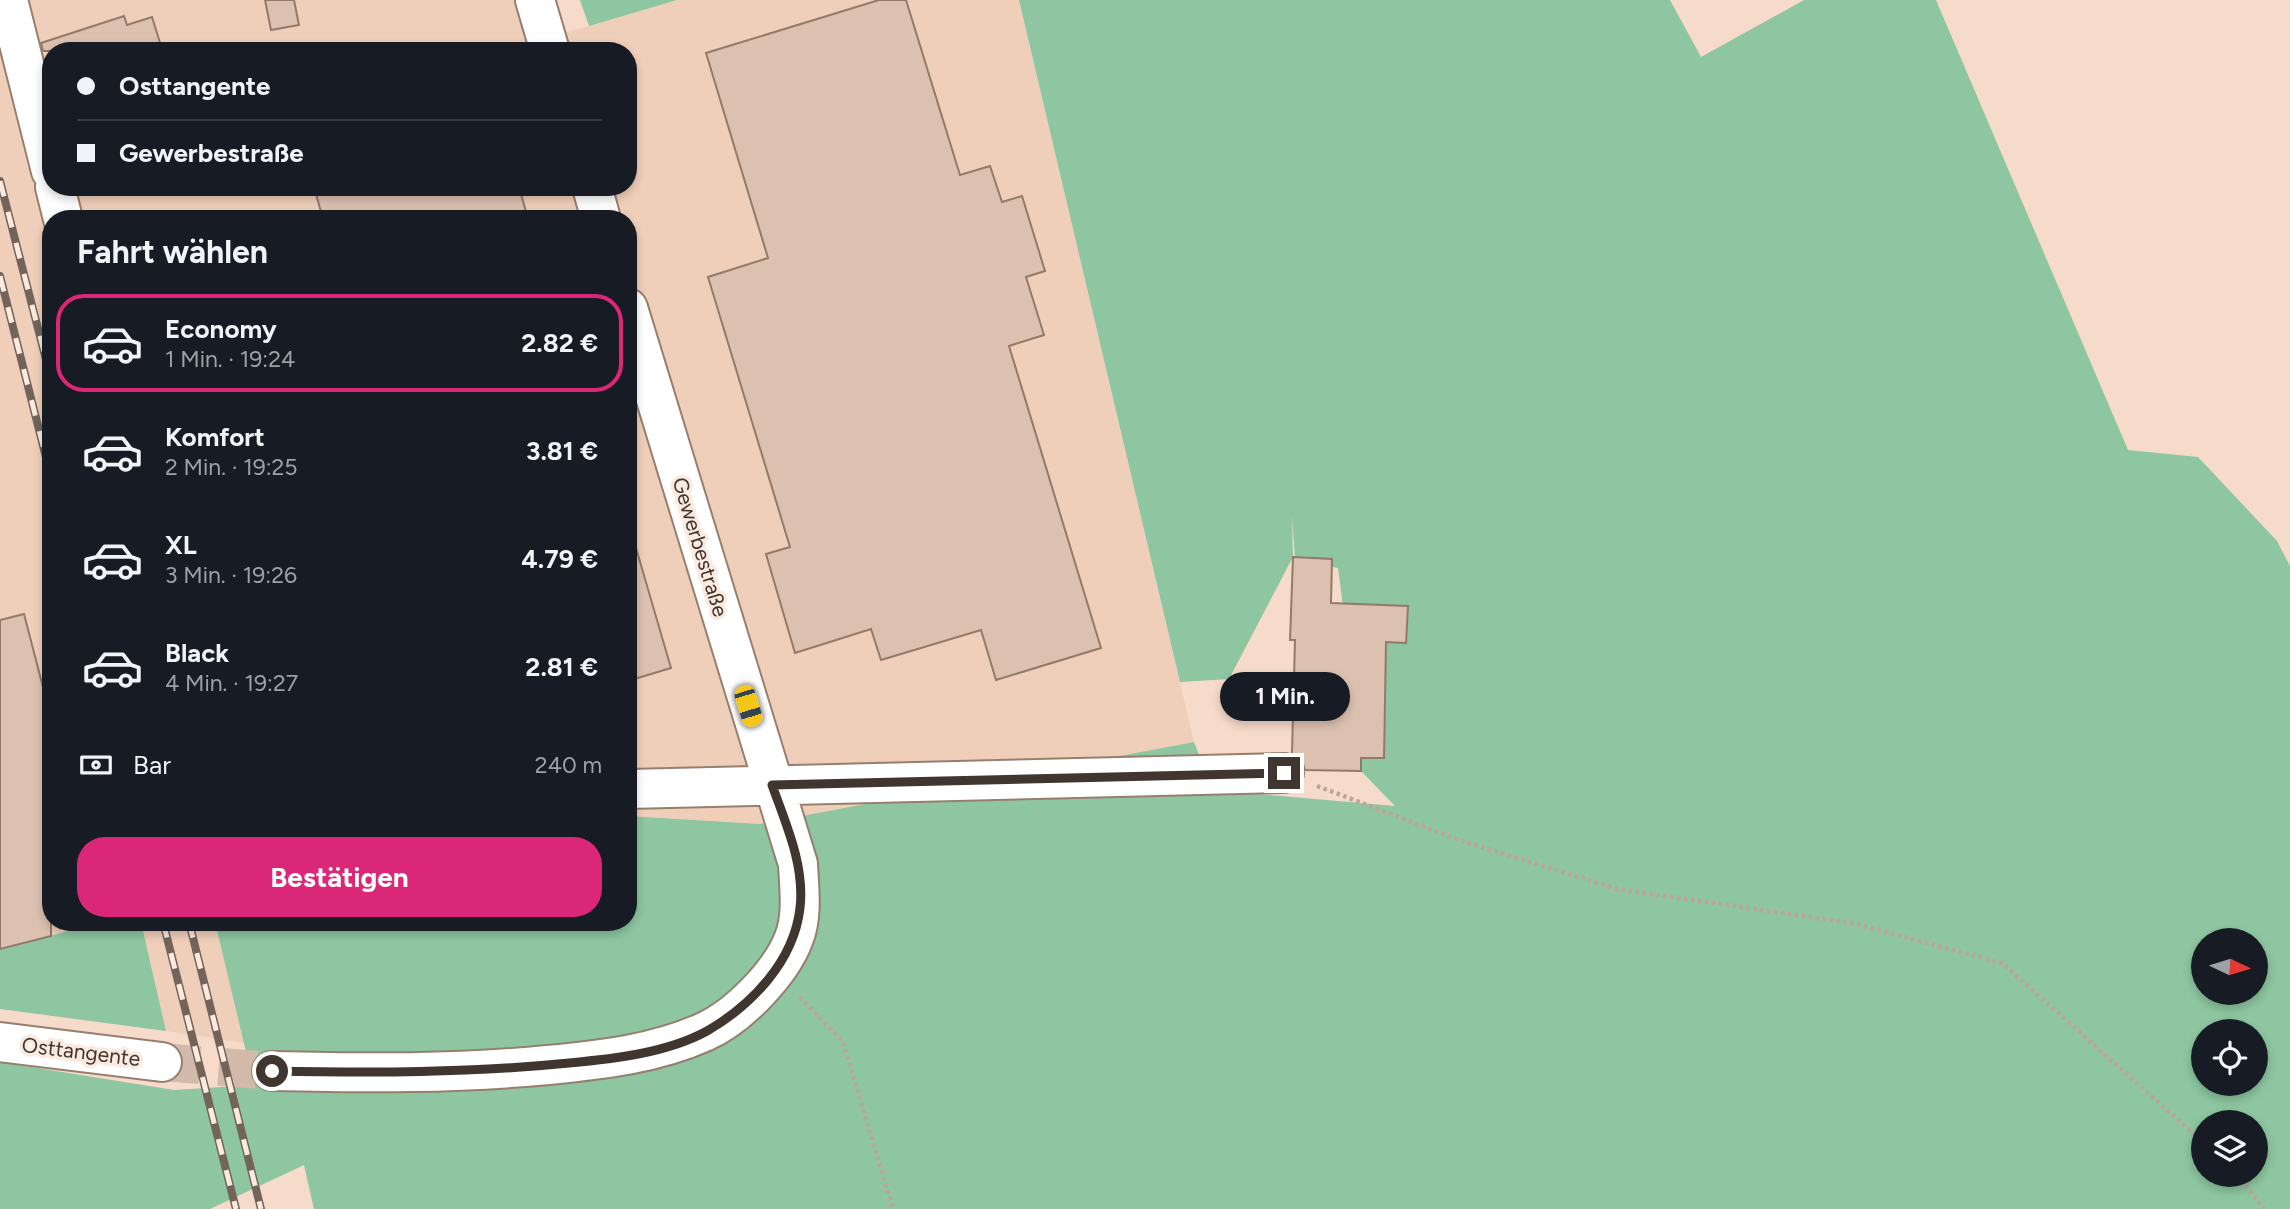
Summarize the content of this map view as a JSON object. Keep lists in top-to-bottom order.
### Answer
{
  "streets": {
    "street": ["Gewerbestraße", "Osttangente"]
  },
  "north": "right",
  "page": {
    "banner": ["Osttangente", "Gewerbestraße"],
    "heading": "Fahrt wählen",
    "list": [
      {
        "name": "Economy",
        "note": "1 Min. · 19:24",
        "value": "2.82 €"
      },
      {
        "name": "Komfort",
        "note": "2 Min. · 19:25",
        "value": "3.81 €"
      },
      {
        "name": "XL",
        "note": "3 Min. · 19:26",
        "value": "4.79 €"
      },
      {
        "name": "Black",
        "note": "4 Min. · 19:27",
        "value": "2.81 €"
      }
    ],
    "bubble": "1 Min.",
    "pay": ["Bar", "240 m"],
    "buttons": "Bestätigen"
  }
}
